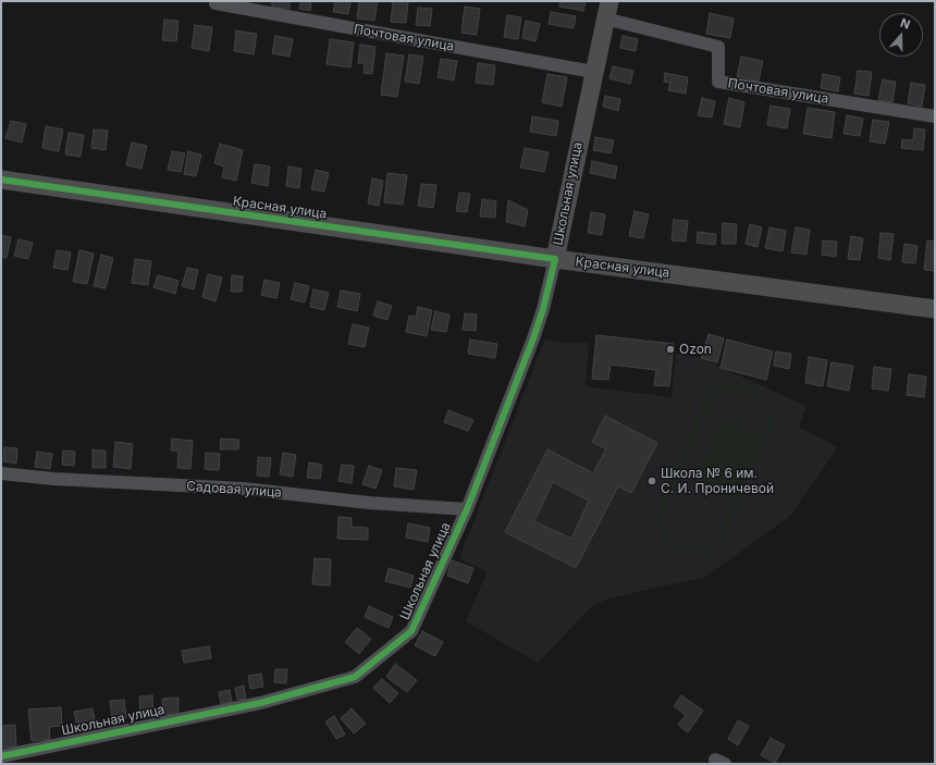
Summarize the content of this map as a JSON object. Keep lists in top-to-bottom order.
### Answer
{
  "streets": {
    "main road": ["Школьная улица", "Красная улица"],
    "street": ["Почтовая улица", "Садовая улица"]
  },
  "crossings": [
    ["Почтовая улица", "Школьная улица"],
    ["Школьная улица", "Красная улица"],
    ["Школьная улица", "Садовая улица"]
  ],
  "places": ["Ozon", "Школа № 6 им. С. И. Проничевой"],
  "north": "top"
}
